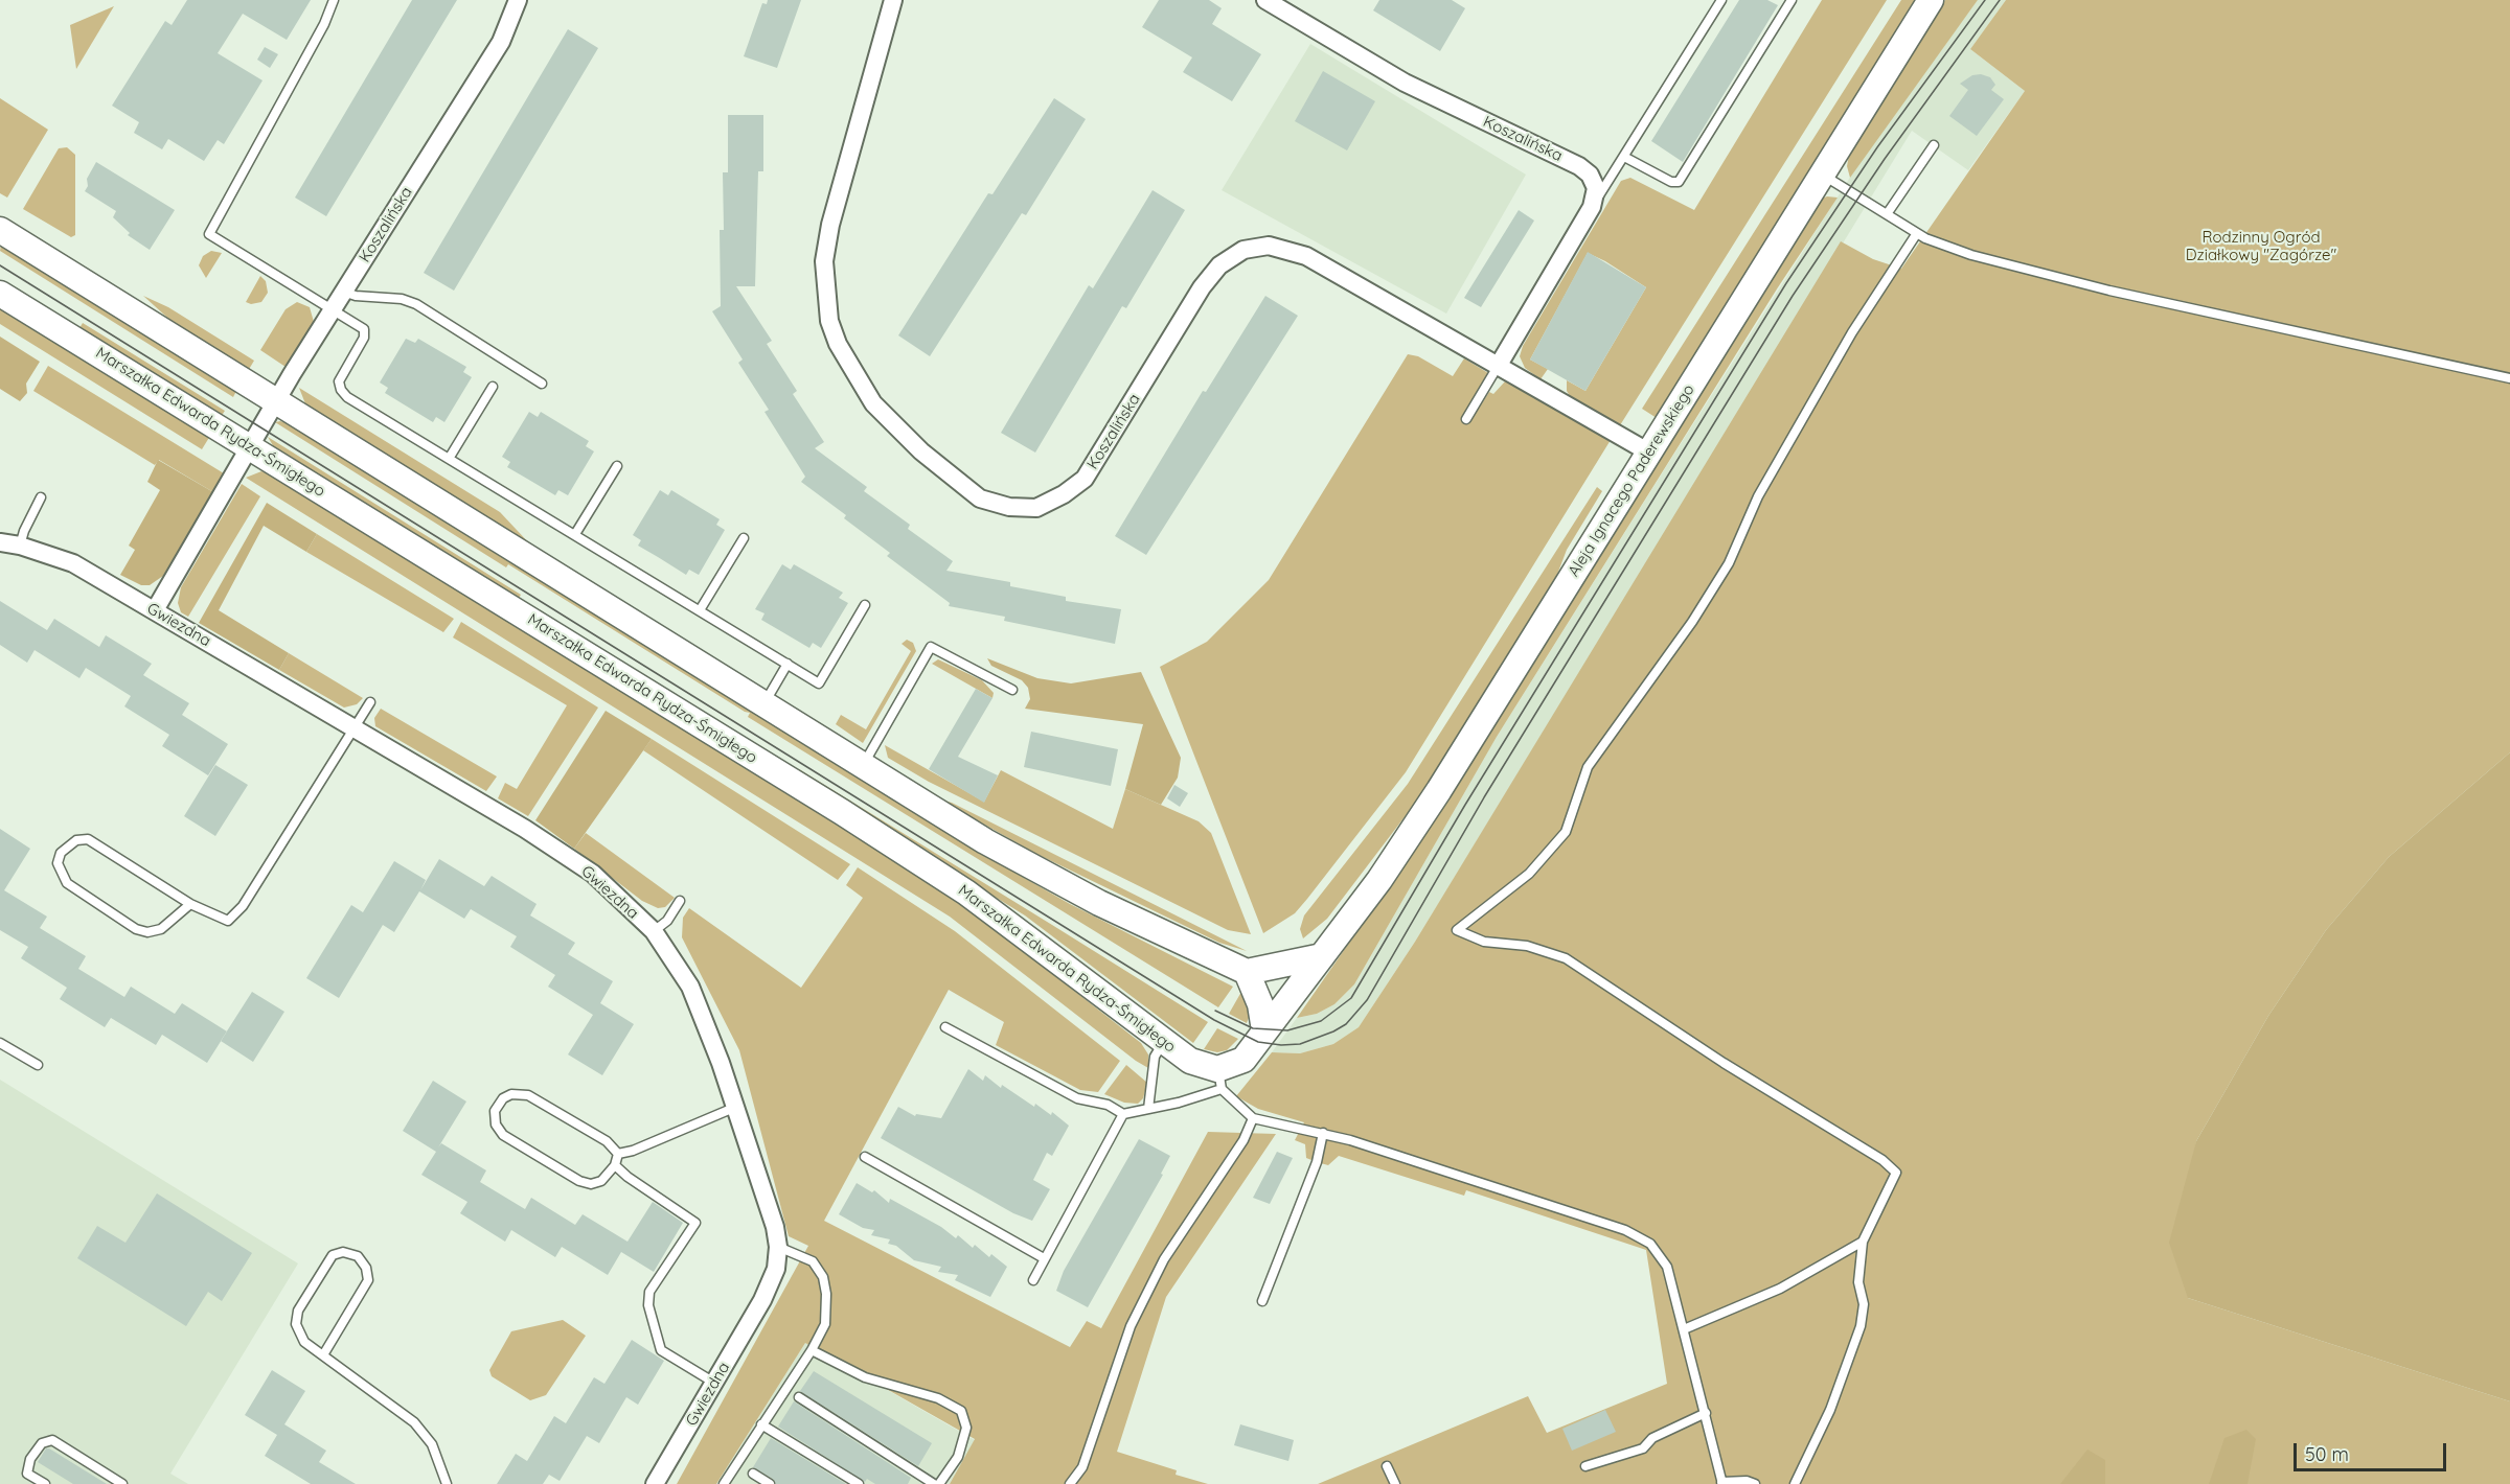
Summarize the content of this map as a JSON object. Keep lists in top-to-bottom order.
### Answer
{
  "streets": {
    "street": [
      "Koszalińska",
      "Marszałka Edwarda Rydza-Śmigłego",
      "Aleja Ignacego Paderewskiego",
      "Gwiezdna"
    ]
  },
  "crossings": [
    ["Koszalińska", "Marszałka Edwarda Rydza-Śmigłego"],
    ["Koszalińska", "Aleja Ignacego Paderewskiego"],
    ["Koszalińska", "Gwiezdna"]
  ],
  "parks": ["Rodzinny Ogród Działkowy \"Zagórze\""],
  "scale_bar": "50 m"
}
